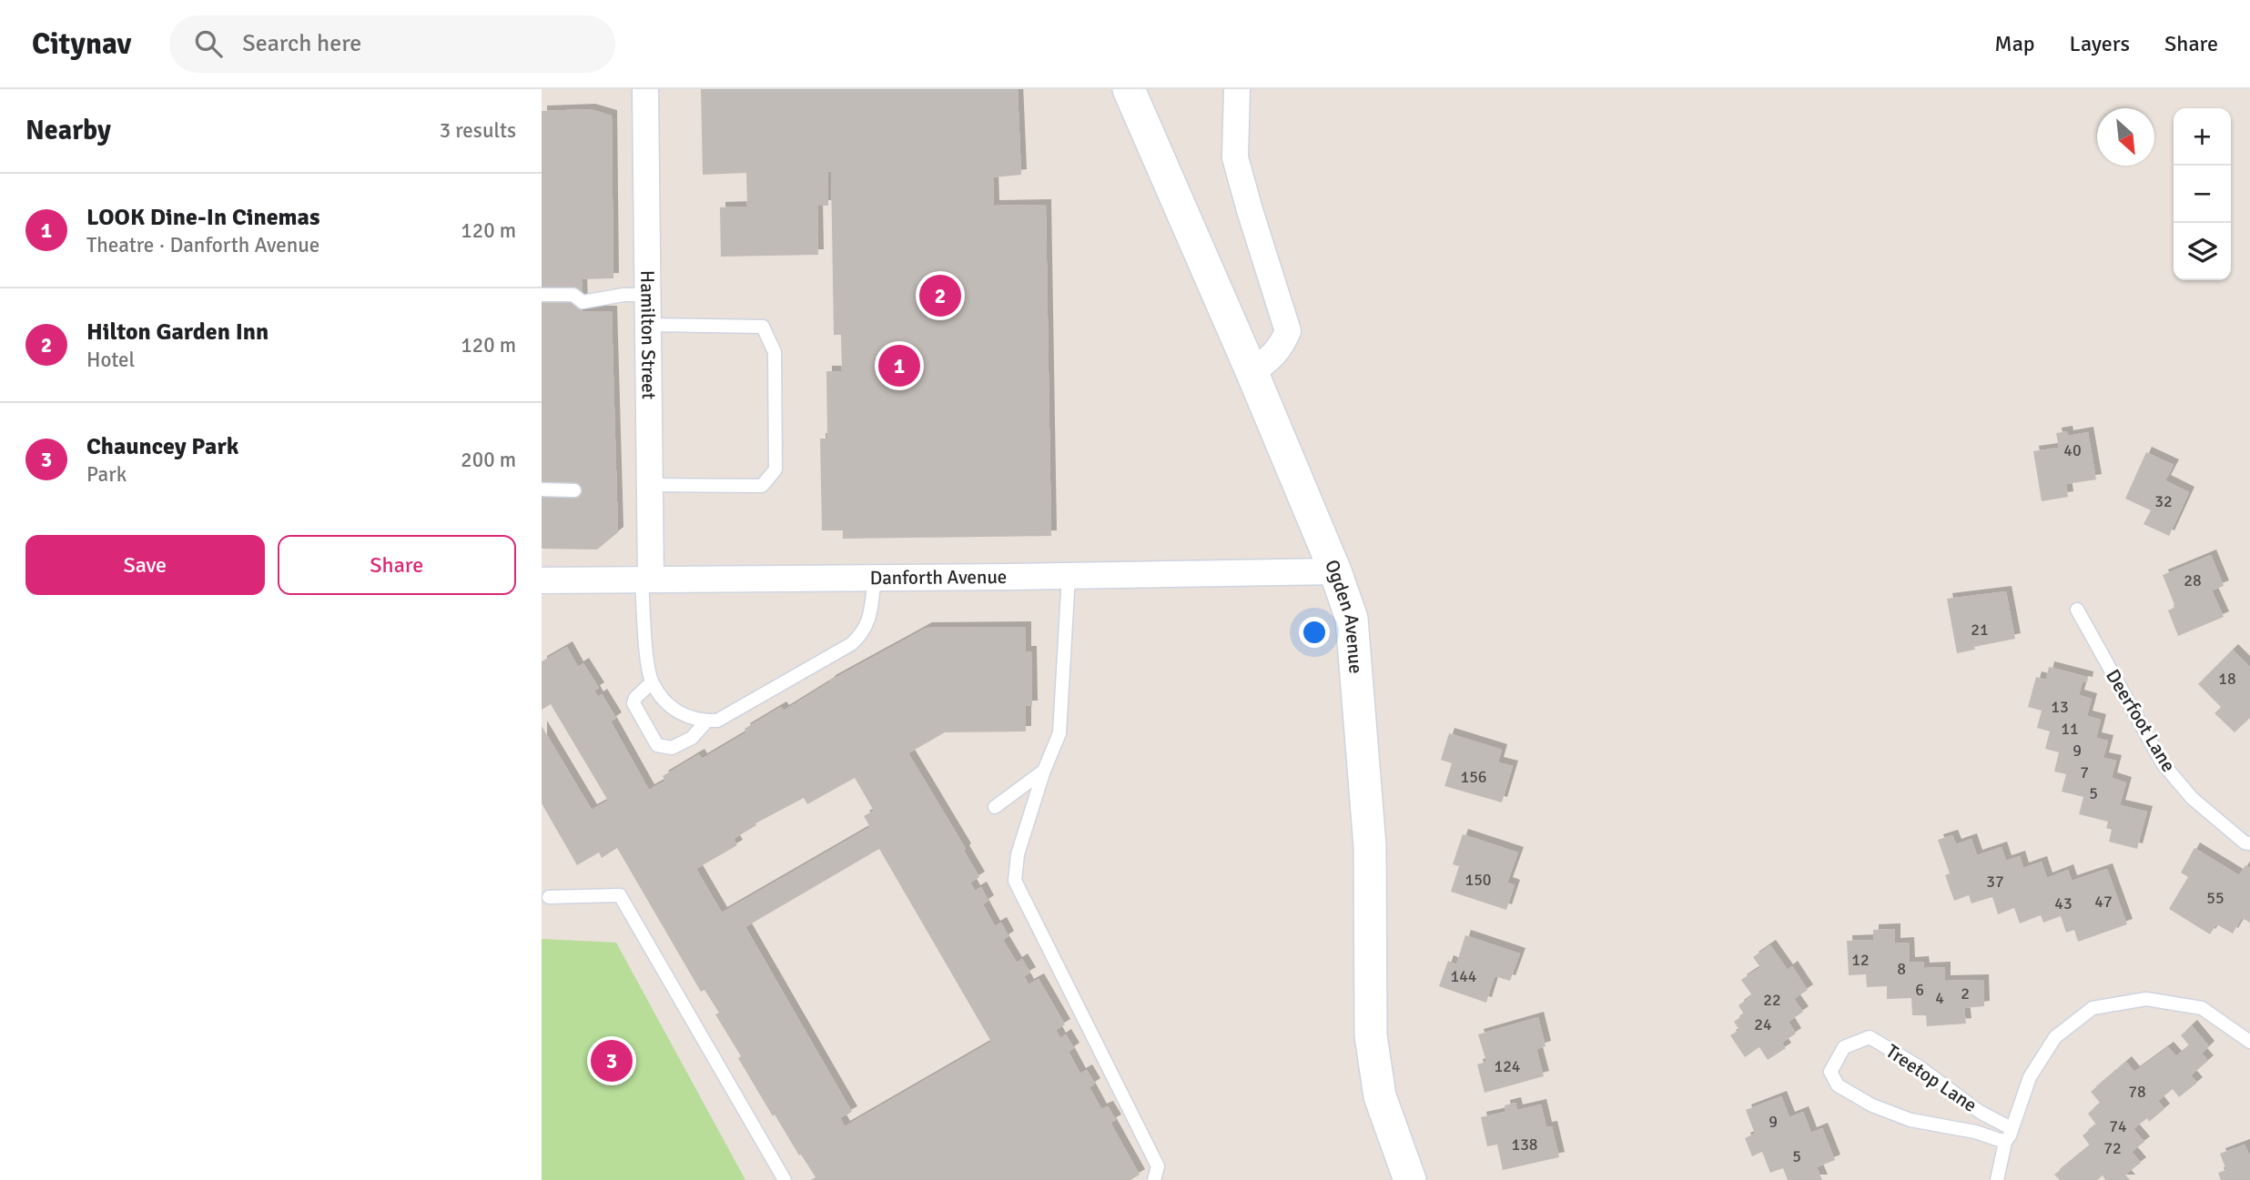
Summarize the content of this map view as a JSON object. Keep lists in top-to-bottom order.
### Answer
{
  "streets": {
    "street": ["Hamilton Street", "Danforth Avenue", "Ogden Avenue"],
    "lane": ["Deerfoot Lane", "Treetop Lane"]
  },
  "crossings": [
    ["Hamilton Street", "Danforth Avenue"],
    ["Danforth Avenue", "Ogden Avenue"]
  ],
  "house_numbers": [
    "40",
    "32",
    "28",
    "21",
    "18",
    "13",
    "11",
    "9",
    "7",
    "156",
    "5",
    "150",
    "37",
    "55",
    "47",
    "43",
    "12",
    "8",
    "144",
    "6",
    "2",
    "4",
    "22",
    "24",
    "124",
    "78",
    "9",
    "74",
    "138",
    "72",
    "5"
  ],
  "north": "bottom right",
  "page": {
    "header": "Citynav",
    "search": "Search here",
    "nav": ["Map", "Layers", "Share"],
    "heading": ["Nearby", "3 results"],
    "map_buttons": ["+", "−"],
    "list": [
      {
        "mark": "1",
        "name": "LOOK Dine-In Cinemas",
        "note": "Theatre · Danforth Avenue",
        "value": "120 m"
      },
      {
        "mark": "2",
        "name": "Hilton Garden Inn",
        "note": "Hotel",
        "value": "120 m"
      },
      {
        "mark": "3",
        "name": "Chauncey Park",
        "note": "Park",
        "value": "200 m"
      }
    ],
    "pins": ["2", "1", "3"],
    "buttons": ["Save", "Share"]
  }
}
